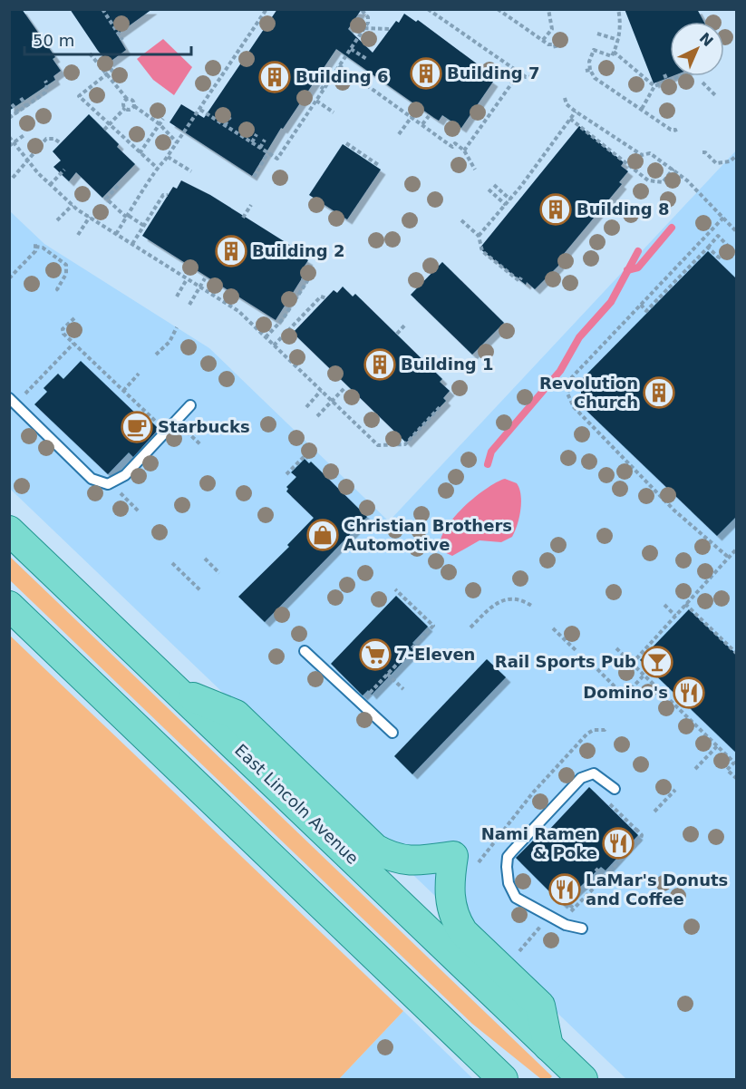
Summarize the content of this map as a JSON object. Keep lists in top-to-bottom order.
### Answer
{
  "streets": {
    "main road": ["East Lincoln Avenue"]
  },
  "places": {
    "building": [
      "Building 7",
      "Building 6",
      "Building 8",
      "Building 2",
      "Building 1",
      "Revolution Church"
    ],
    "cafe": ["Starbucks"],
    "shop": ["Christian Brothers Automotive"],
    "supermarket": ["7-Eleven"],
    "bar": ["Rail Sports Pub"],
    "restaurant": ["Domino's", "Nami Ramen & Poke", "LaMar's Donuts and Coffee"]
  },
  "scale_bar": "50 m",
  "north": "top right"
}
